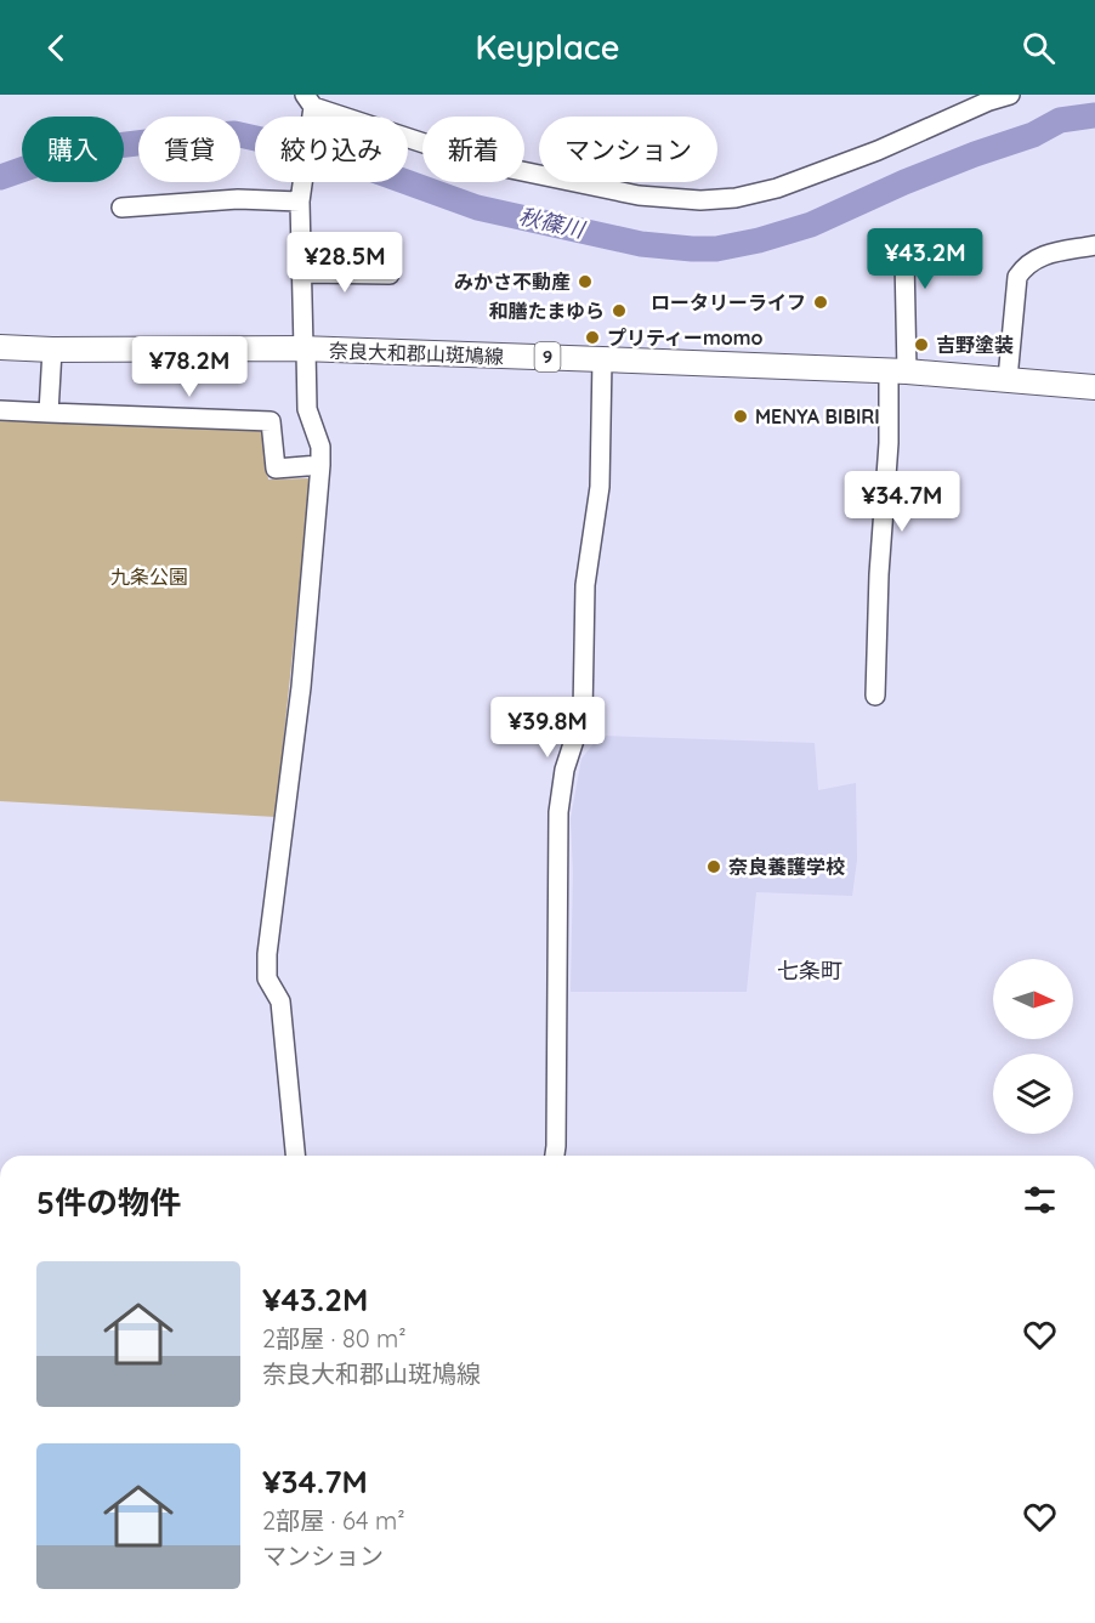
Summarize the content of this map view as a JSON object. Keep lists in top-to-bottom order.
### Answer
{
  "streets": {
    "main road": ["奈良大和郡山斑鳩線", "9"]
  },
  "districts": ["七条町"],
  "water": ["秋篠川"],
  "parks": ["九条公園"],
  "places": [
    "みかさ不動産",
    "ロータリーライフ",
    "和膳たまゆら",
    "プリティーmomo",
    "吉野塗装",
    "MENYA BIBIRI",
    "奈良養護学校"
  ],
  "north": "right",
  "page": {
    "header": "Keyplace",
    "chip": [
      "購入",
      "賃貸",
      "絞り込み",
      "新着",
      "マンション"
    ],
    "price": [
      "¥43.2M",
      "¥28.5M",
      "¥78.2M",
      "¥34.7M",
      "¥39.8M"
    ],
    "heading": "5件の物件",
    "list": [
      {
        "name": "¥43.2M",
        "note": "2部屋 · 80 m² · 奈良大和郡山斑鳩線"
      },
      {
        "name": "¥34.7M",
        "note": "2部屋 · 64 m² · マンション"
      }
    ]
  }
}
